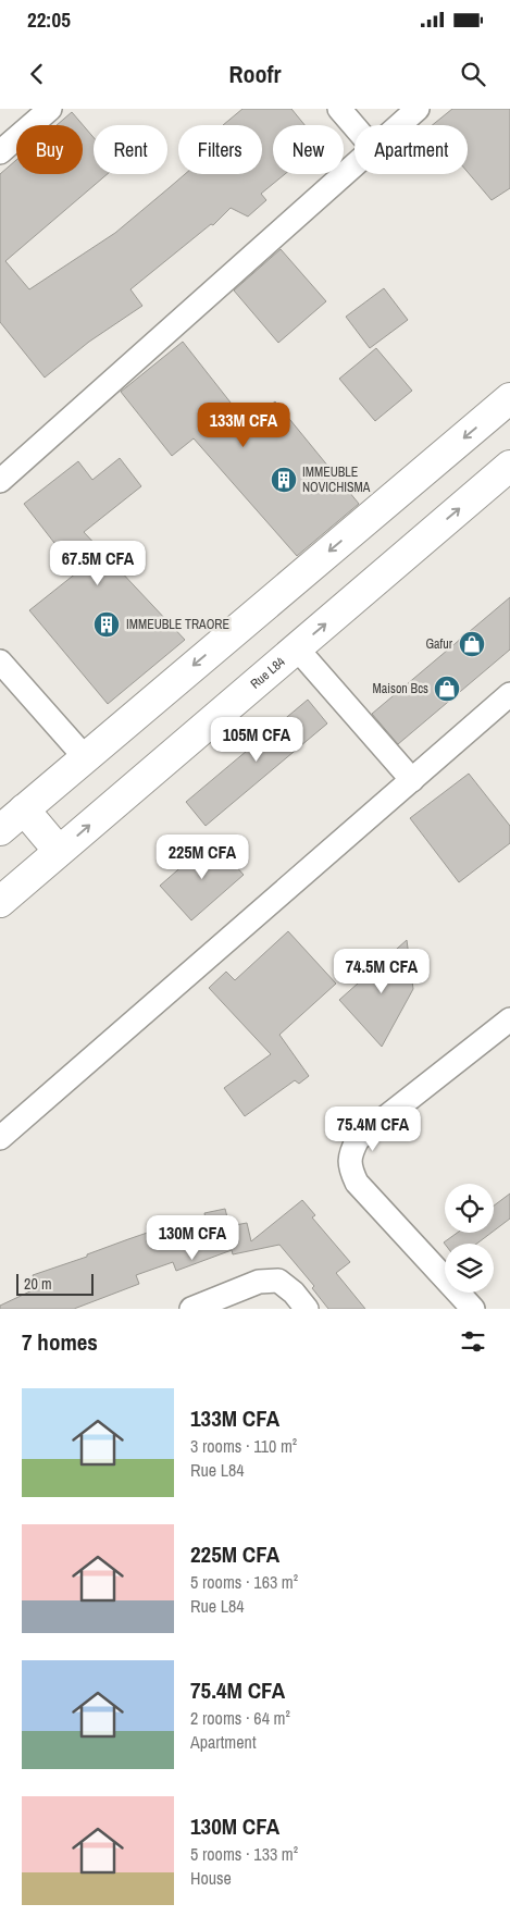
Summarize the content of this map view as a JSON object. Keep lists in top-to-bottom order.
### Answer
{
  "streets": {
    "main road": ["Rue L84"]
  },
  "places": {
    "building": ["IMMEUBLE NOVICHISMA", "IMMEUBLE TRAORE"],
    "shop": ["Gafur", "Maison Bcs"]
  },
  "scale_bar": "20 m",
  "page": {
    "status": "22:05",
    "header": "Roofr",
    "chip": [
      "Buy",
      "Rent",
      "Filters",
      "New",
      "Apartment"
    ],
    "price": [
      "133M CFA",
      "67.5M CFA",
      "105M CFA",
      "225M CFA",
      "74.5M CFA",
      "75.4M CFA",
      "130M CFA"
    ],
    "scale": "20 m",
    "heading": "7 homes",
    "list": [
      {
        "name": "133M CFA",
        "note": "3 rooms · 110 m² · Rue L84"
      },
      {
        "name": "225M CFA",
        "note": "5 rooms · 163 m² · Rue L84"
      },
      {
        "name": "75.4M CFA",
        "note": "2 rooms · 64 m² · Apartment"
      },
      {
        "name": "130M CFA",
        "note": "5 rooms · 133 m² · House"
      }
    ]
  }
}
